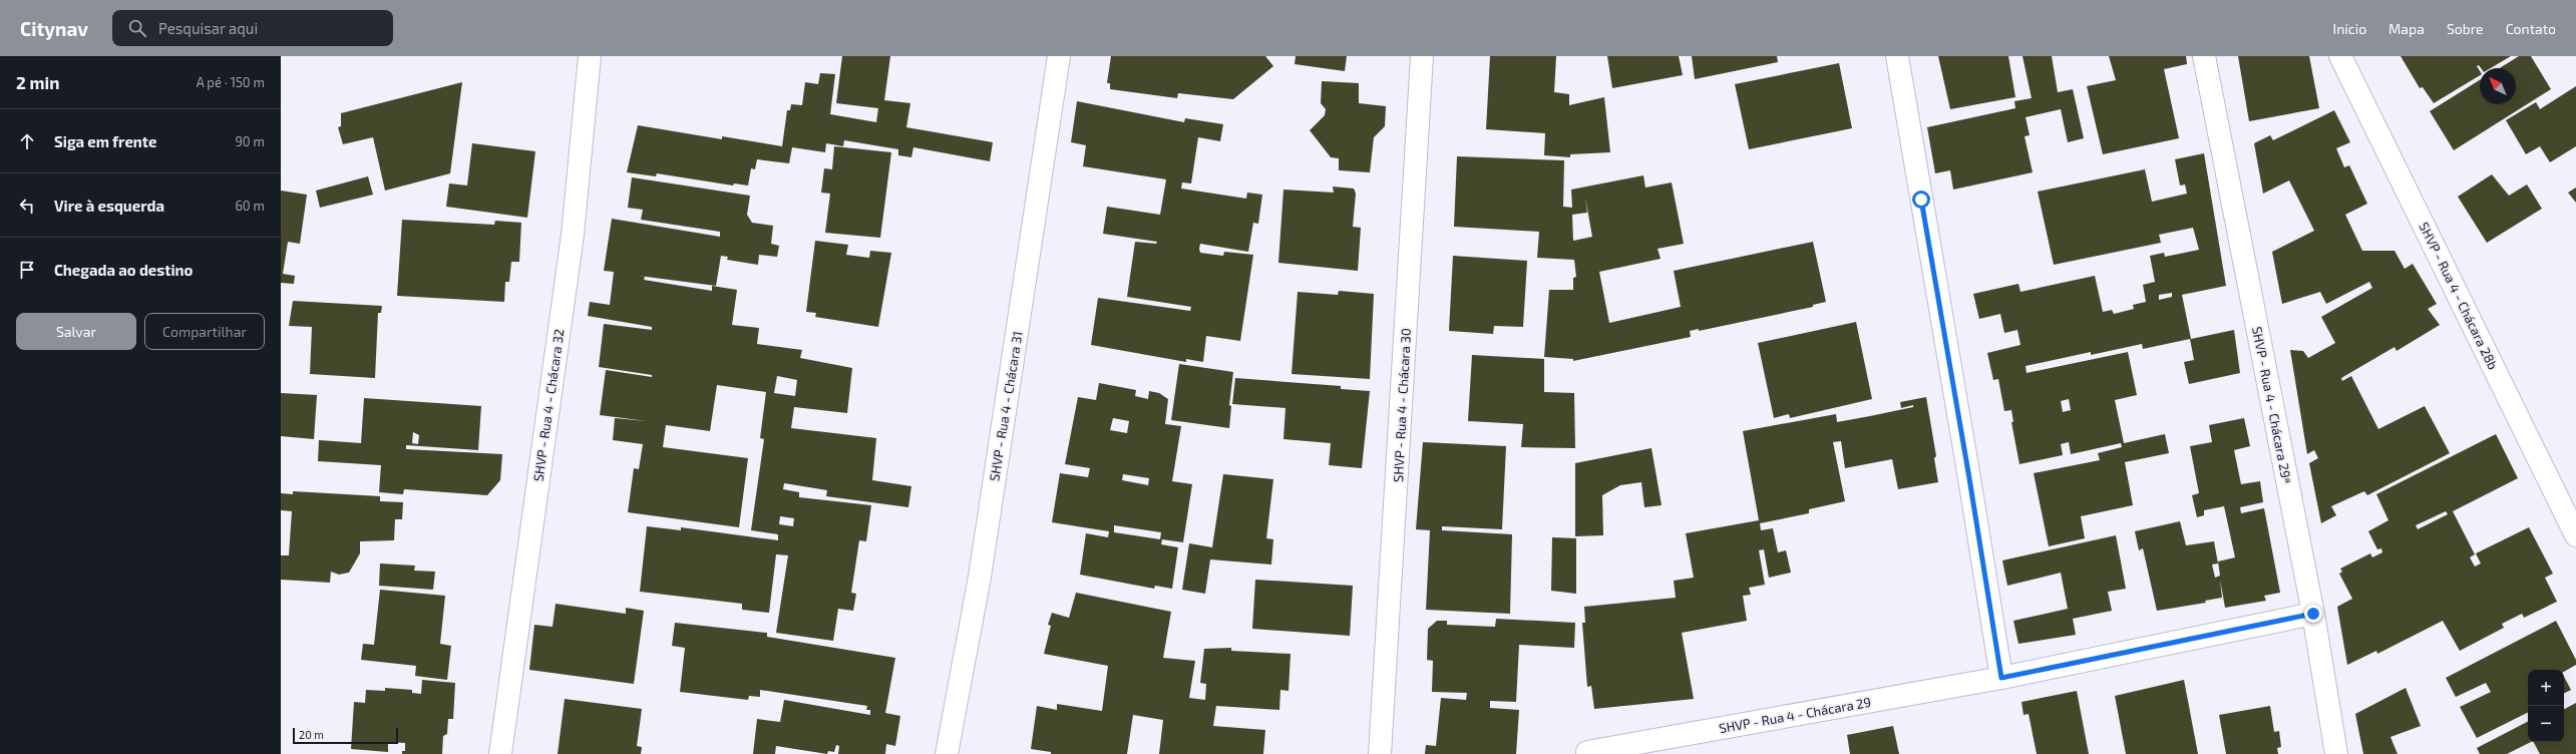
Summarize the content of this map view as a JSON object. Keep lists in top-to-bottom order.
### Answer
{
  "streets": {
    "street": [
      "SHVP - Rua 4 - Chácara 28b",
      "SHVP - Rua 4 - Chácara 32",
      "SHVP - Rua 4 - Chácara 30",
      "SHVP - Rua 4 - Chácara 29ª",
      "SHVP - Rua 4 - Chácara 31",
      "SHVP - Rua 4 - Chácara 29"
    ]
  },
  "crossings": [
    ["SHVP - Rua 4 - Chácara 29ª", "SHVP - Rua 4 - Chácara 29"]
  ],
  "scale_bar": "20 m",
  "north": "top left",
  "page": {
    "header": "Citynav",
    "search": "Pesquisar aqui",
    "nav": [
      "Início",
      "Mapa",
      "Sobre",
      "Contato"
    ],
    "heading": ["2 min", "A pé · 150 m"],
    "list": [
      ["Siga em frente", "90 m"],
      ["Vire à esquerda", "60 m"],
      "Chegada ao destino"
    ],
    "buttons": ["Salvar", "Compartilhar"],
    "map_buttons": ["+", "−"],
    "scale": "20 m"
  }
}
